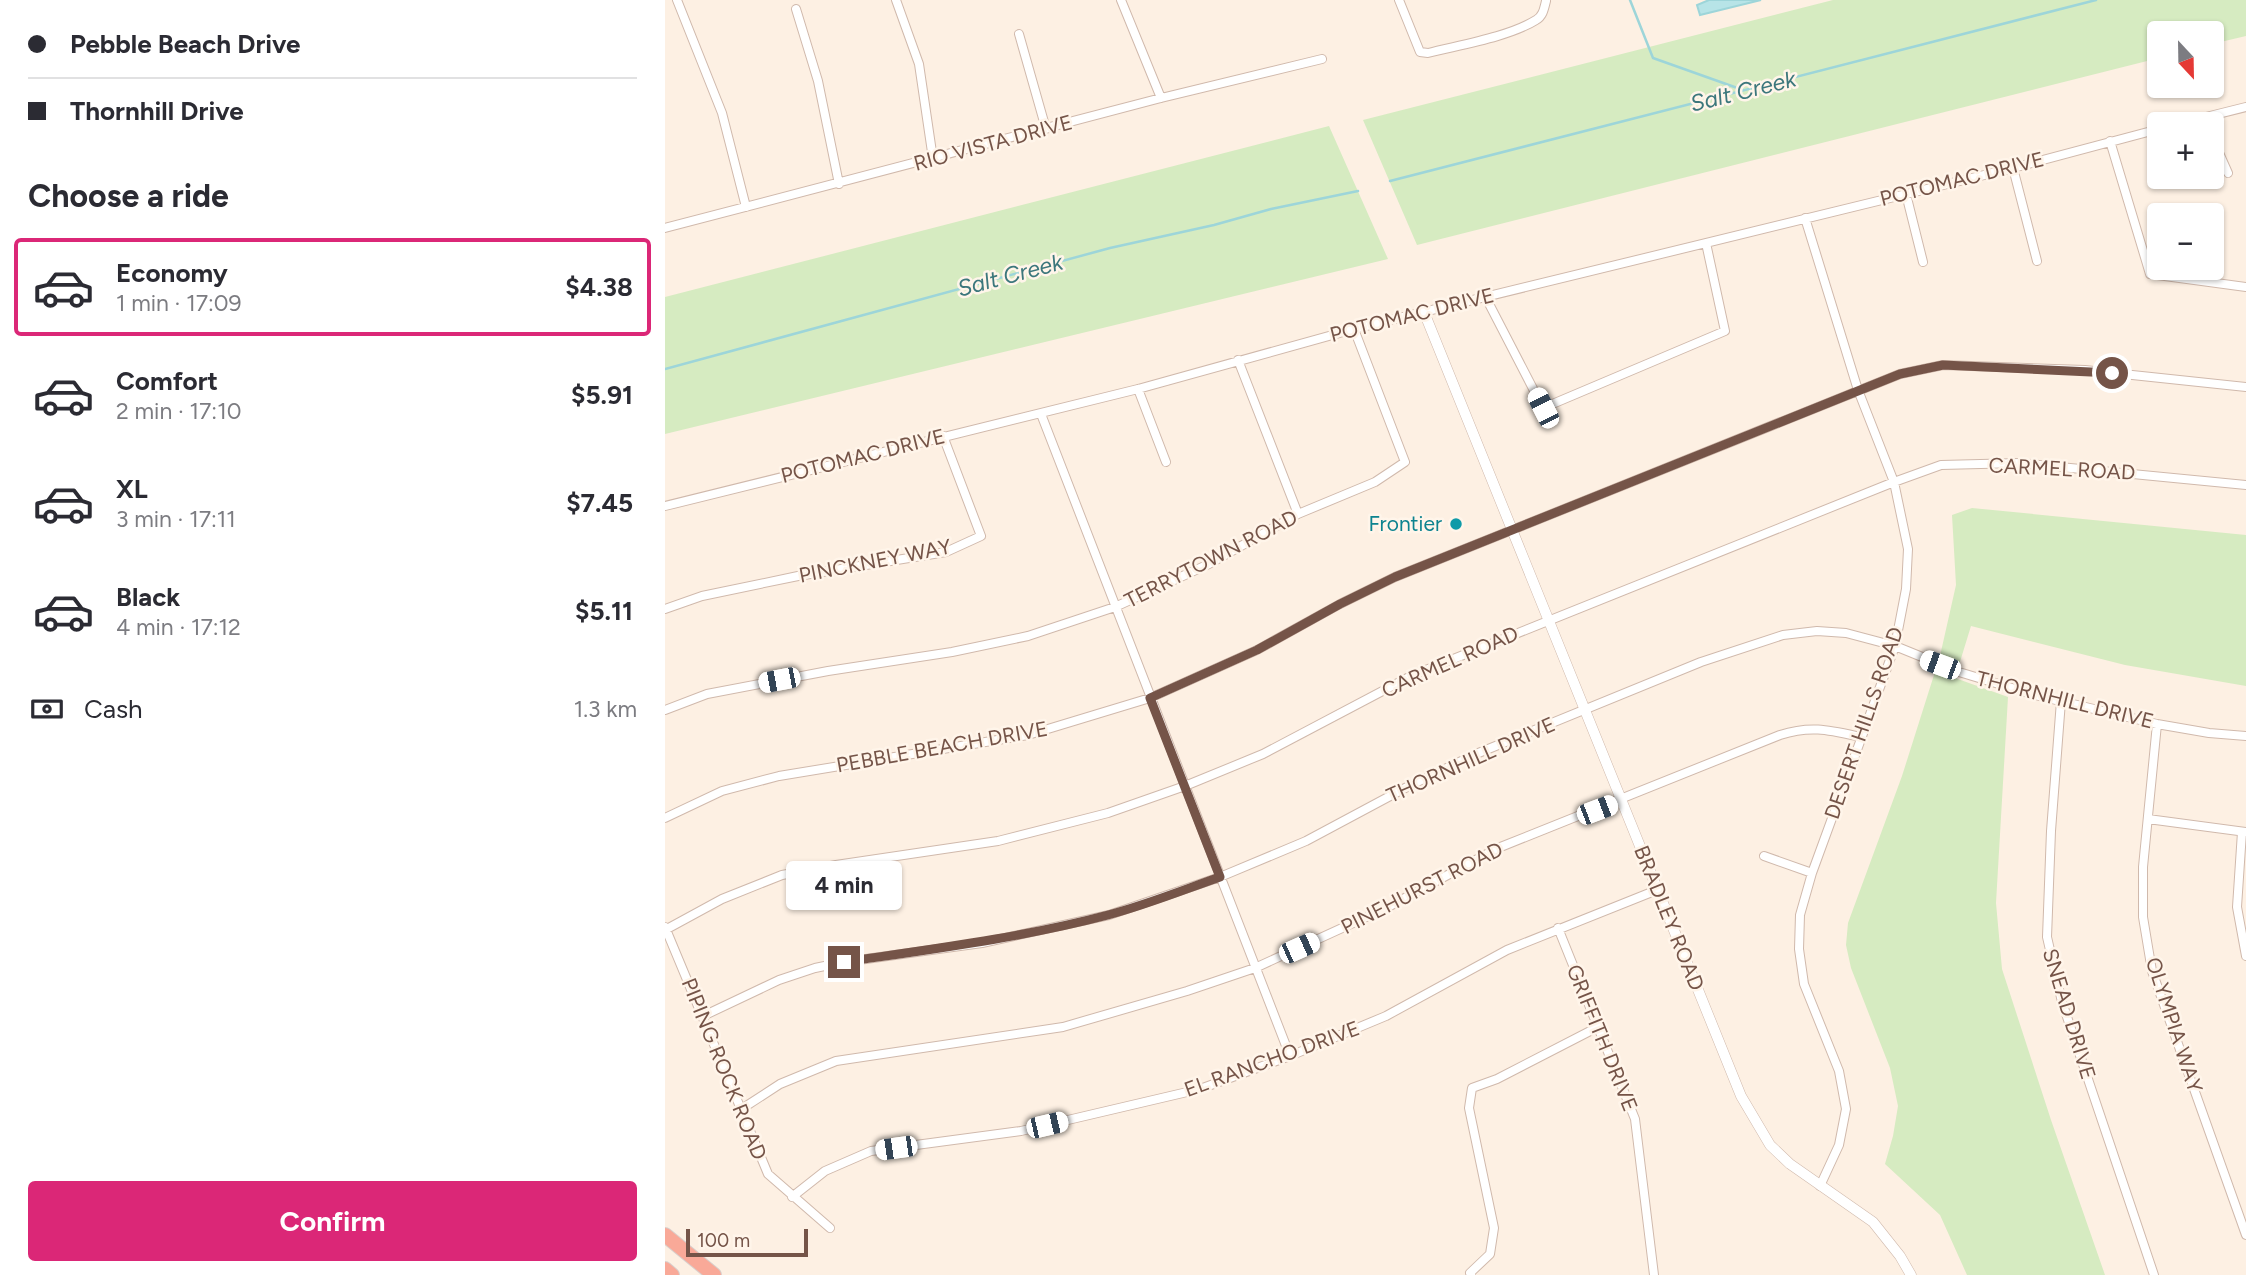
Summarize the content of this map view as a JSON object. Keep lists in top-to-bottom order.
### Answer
{
  "streets": {
    "street": [
      "RIO VISTA DRIVE",
      "POTOMAC DRIVE",
      "CARMEL ROAD",
      "TERRYTOWN ROAD",
      "PINCKNEY WAY",
      "THORNHILL DRIVE",
      "DESERT HILLS ROAD",
      "PEBBLE BEACH DRIVE",
      "PINEHURST ROAD",
      "BRADLEY ROAD",
      "SNEAD DRIVE",
      "OLYMPIA WAY",
      "GRIFFITH DRIVE",
      "EL RANCHO DRIVE",
      "PIPING ROCK ROAD"
    ]
  },
  "crossings": [
    ["POTOMAC DRIVE", "TERRYTOWN ROAD"],
    ["POTOMAC DRIVE", "PINCKNEY WAY"],
    ["POTOMAC DRIVE", "DESERT HILLS ROAD"],
    ["POTOMAC DRIVE", "BRADLEY ROAD"],
    ["CARMEL ROAD", "DESERT HILLS ROAD"],
    ["CARMEL ROAD", "BRADLEY ROAD"],
    ["CARMEL ROAD", "PIPING ROCK ROAD"],
    ["THORNHILL DRIVE", "DESERT HILLS ROAD"],
    ["THORNHILL DRIVE", "BRADLEY ROAD"],
    ["THORNHILL DRIVE", "SNEAD DRIVE"],
    ["THORNHILL DRIVE", "OLYMPIA WAY"],
    ["THORNHILL DRIVE", "PIPING ROCK ROAD"],
    ["DESERT HILLS ROAD", "PEBBLE BEACH DRIVE"],
    ["DESERT HILLS ROAD", "PINEHURST ROAD"],
    ["DESERT HILLS ROAD", "BRADLEY ROAD"],
    ["PEBBLE BEACH DRIVE", "BRADLEY ROAD"],
    ["PINEHURST ROAD", "BRADLEY ROAD"],
    ["PINEHURST ROAD", "PIPING ROCK ROAD"],
    ["BRADLEY ROAD", "EL RANCHO DRIVE"],
    ["GRIFFITH DRIVE", "EL RANCHO DRIVE"],
    ["EL RANCHO DRIVE", "PIPING ROCK ROAD"]
  ],
  "water": ["Salt Creek"],
  "places": ["Frontier"],
  "scale_bar": "100 m",
  "north": "bottom",
  "page": {
    "banner": ["Pebble Beach Drive", "Thornhill Drive"],
    "map_buttons": ["+", "−"],
    "heading": "Choose a ride",
    "list": [
      {
        "name": "Economy",
        "note": "1 min · 17:09",
        "value": "$4.38"
      },
      {
        "name": "Comfort",
        "note": "2 min · 17:10",
        "value": "$5.91"
      },
      {
        "name": "XL",
        "note": "3 min · 17:11",
        "value": "$7.45"
      },
      {
        "name": "Black",
        "note": "4 min · 17:12",
        "value": "$5.11"
      }
    ],
    "pay": ["Cash", "1.3 km"],
    "bubble": "4 min",
    "buttons": "Confirm",
    "scale": "100 m"
  }
}
